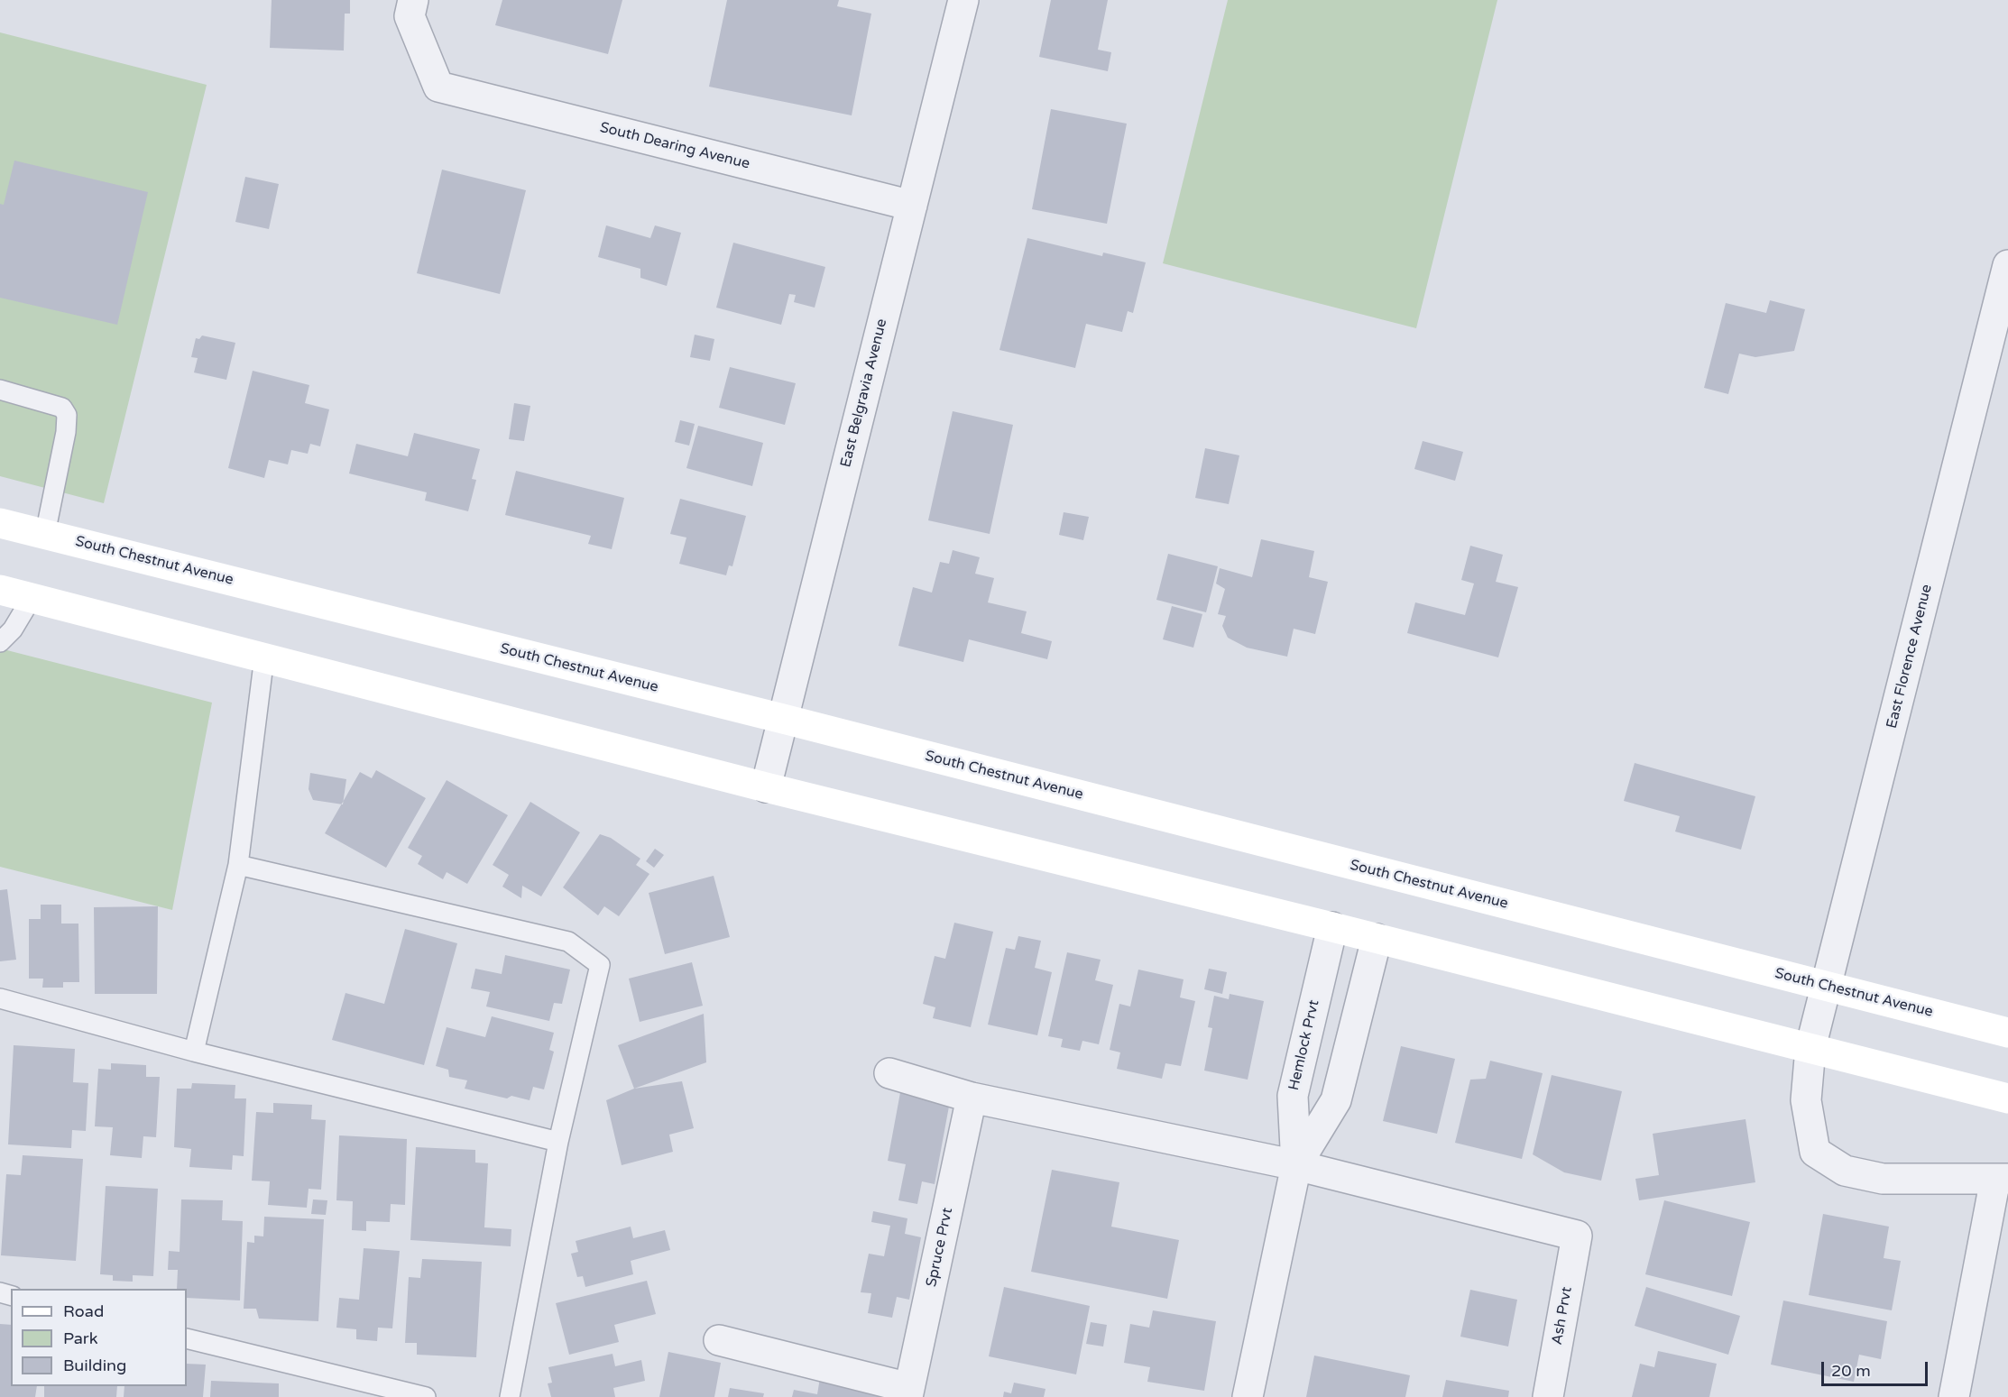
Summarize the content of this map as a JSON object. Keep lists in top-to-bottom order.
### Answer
{
  "streets": {
    "main road": ["South Chestnut Avenue"],
    "street": [
      "South Dearing Avenue",
      "East Belgravia Avenue",
      "East Florence Avenue",
      "Hemlock Prvt",
      "Spruce Prvt",
      "Ash Prvt"
    ]
  },
  "crossings": [
    ["South Dearing Avenue", "East Belgravia Avenue"],
    ["East Belgravia Avenue", "South Chestnut Avenue"],
    ["South Chestnut Avenue", "East Florence Avenue"],
    ["Hemlock Prvt", "Ash Prvt"]
  ],
  "legend": ["Road", "Park", "Building"],
  "scale_bar": "20 m"
}
